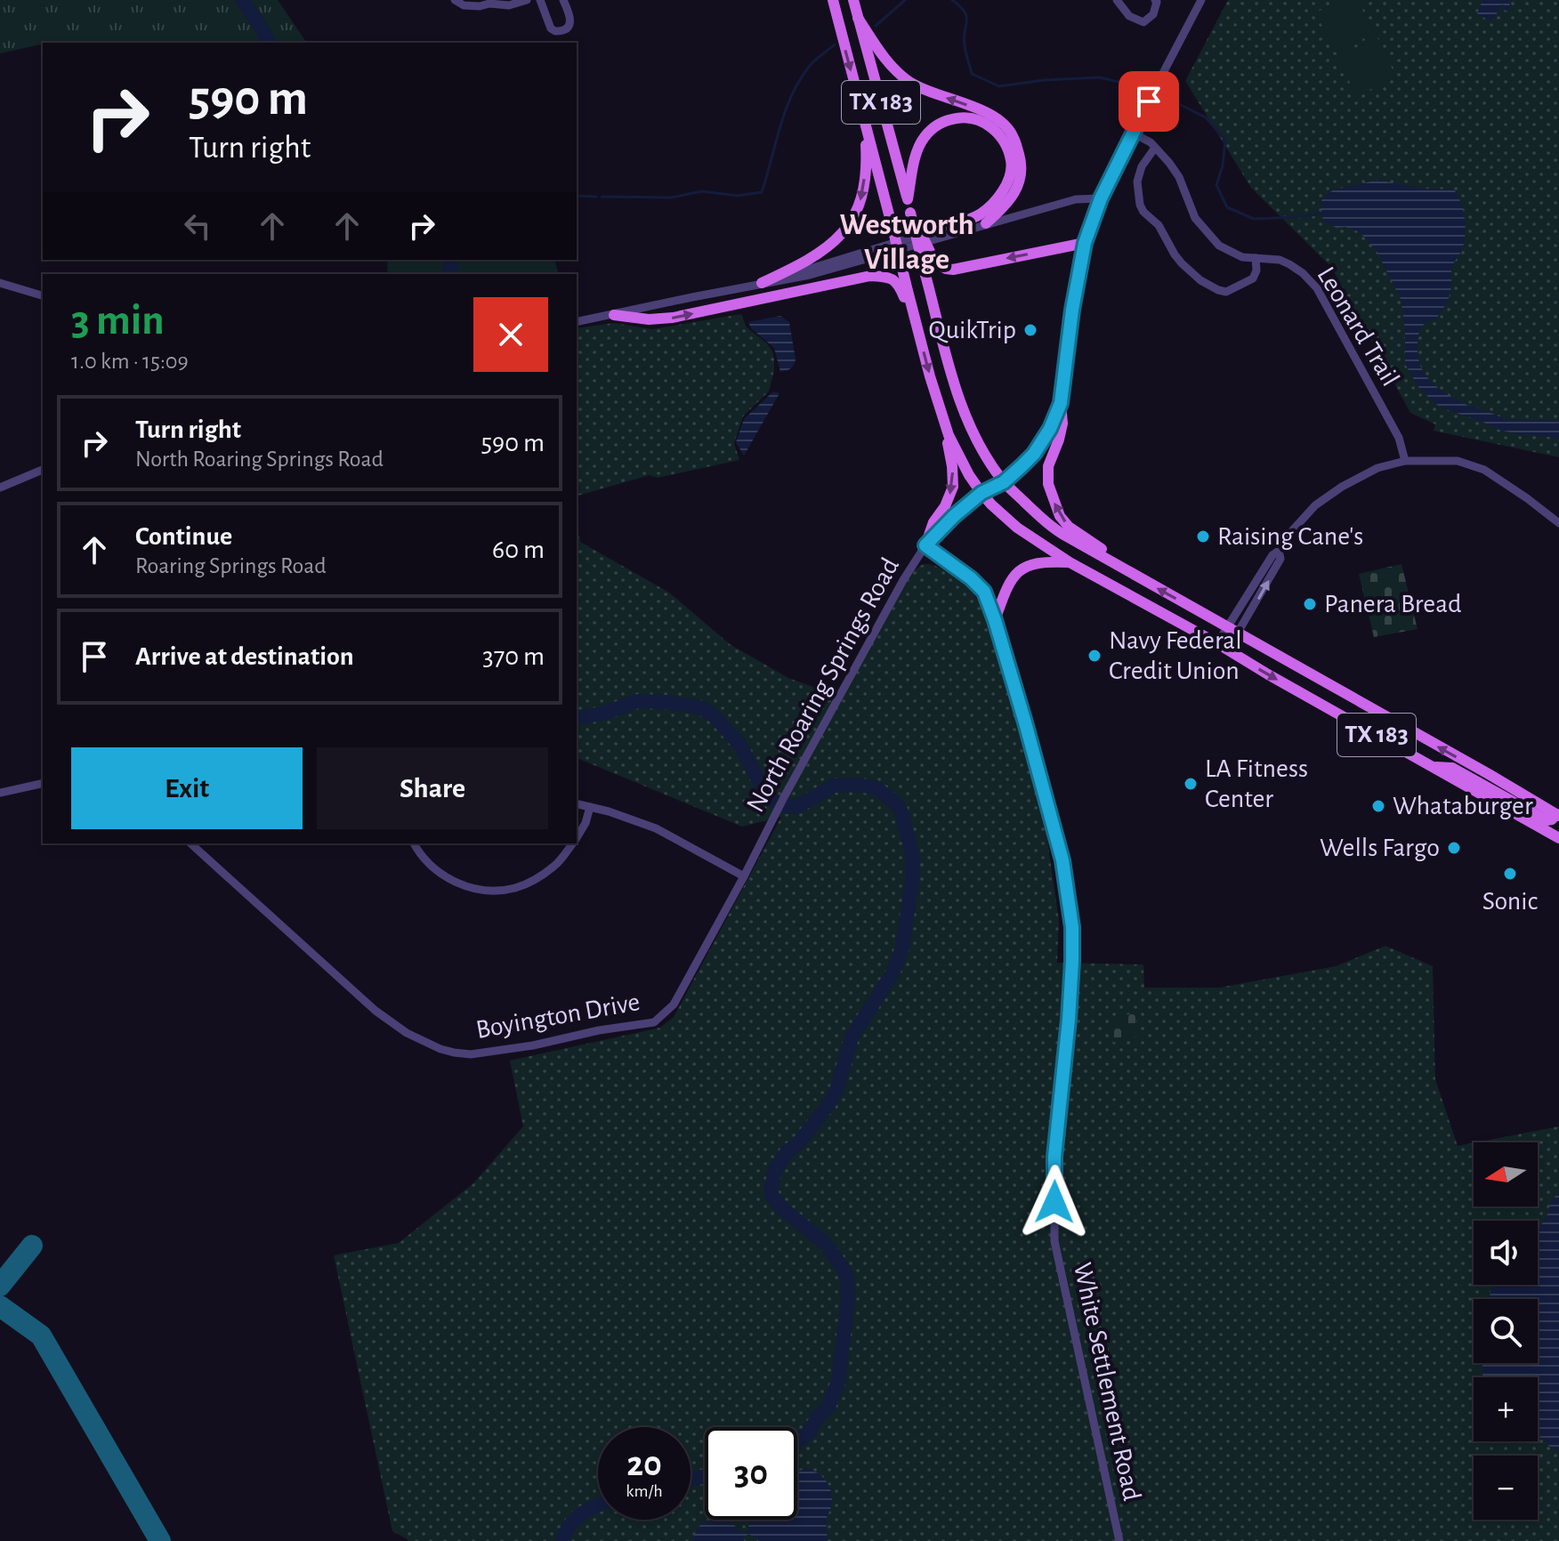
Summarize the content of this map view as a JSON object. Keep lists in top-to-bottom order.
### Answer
{
  "streets": {
    "main road": ["TX 183"],
    "street": [
      "Leonard Trail",
      "North Roaring Springs Road",
      "Boyington Drive",
      "White Settlement Road"
    ]
  },
  "crossings": [
    ["TX 183", "North Roaring Springs Road"],
    ["Leonard Trail", "North Roaring Springs Road"],
    ["North Roaring Springs Road", "Boyington Drive"],
    ["North Roaring Springs Road", "White Settlement Road"]
  ],
  "districts": ["Westworth Village"],
  "places": [
    "QuikTrip",
    "Raising Cane's",
    "Panera Bread",
    "Navy Federal Credit Union",
    "LA Fitness Center",
    "Whataburger",
    "Wells Fargo",
    "Sonic"
  ],
  "north": "left",
  "page": {
    "turn": ["590 m", "Turn right"],
    "heading": ["3 min", "1.0 km · 15:09"],
    "list": [
      {
        "name": "Turn right",
        "note": "North Roaring Springs Road",
        "value": "590 m"
      },
      {
        "name": "Continue",
        "note": "Roaring Springs Road",
        "value": "60 m"
      },
      {
        "name": "Arrive at destination",
        "value": "370 m"
      }
    ],
    "buttons": ["Exit", "Share"],
    "map_buttons": ["+", "−"],
    "speed": "20 km/h",
    "limit": "30"
  }
}
